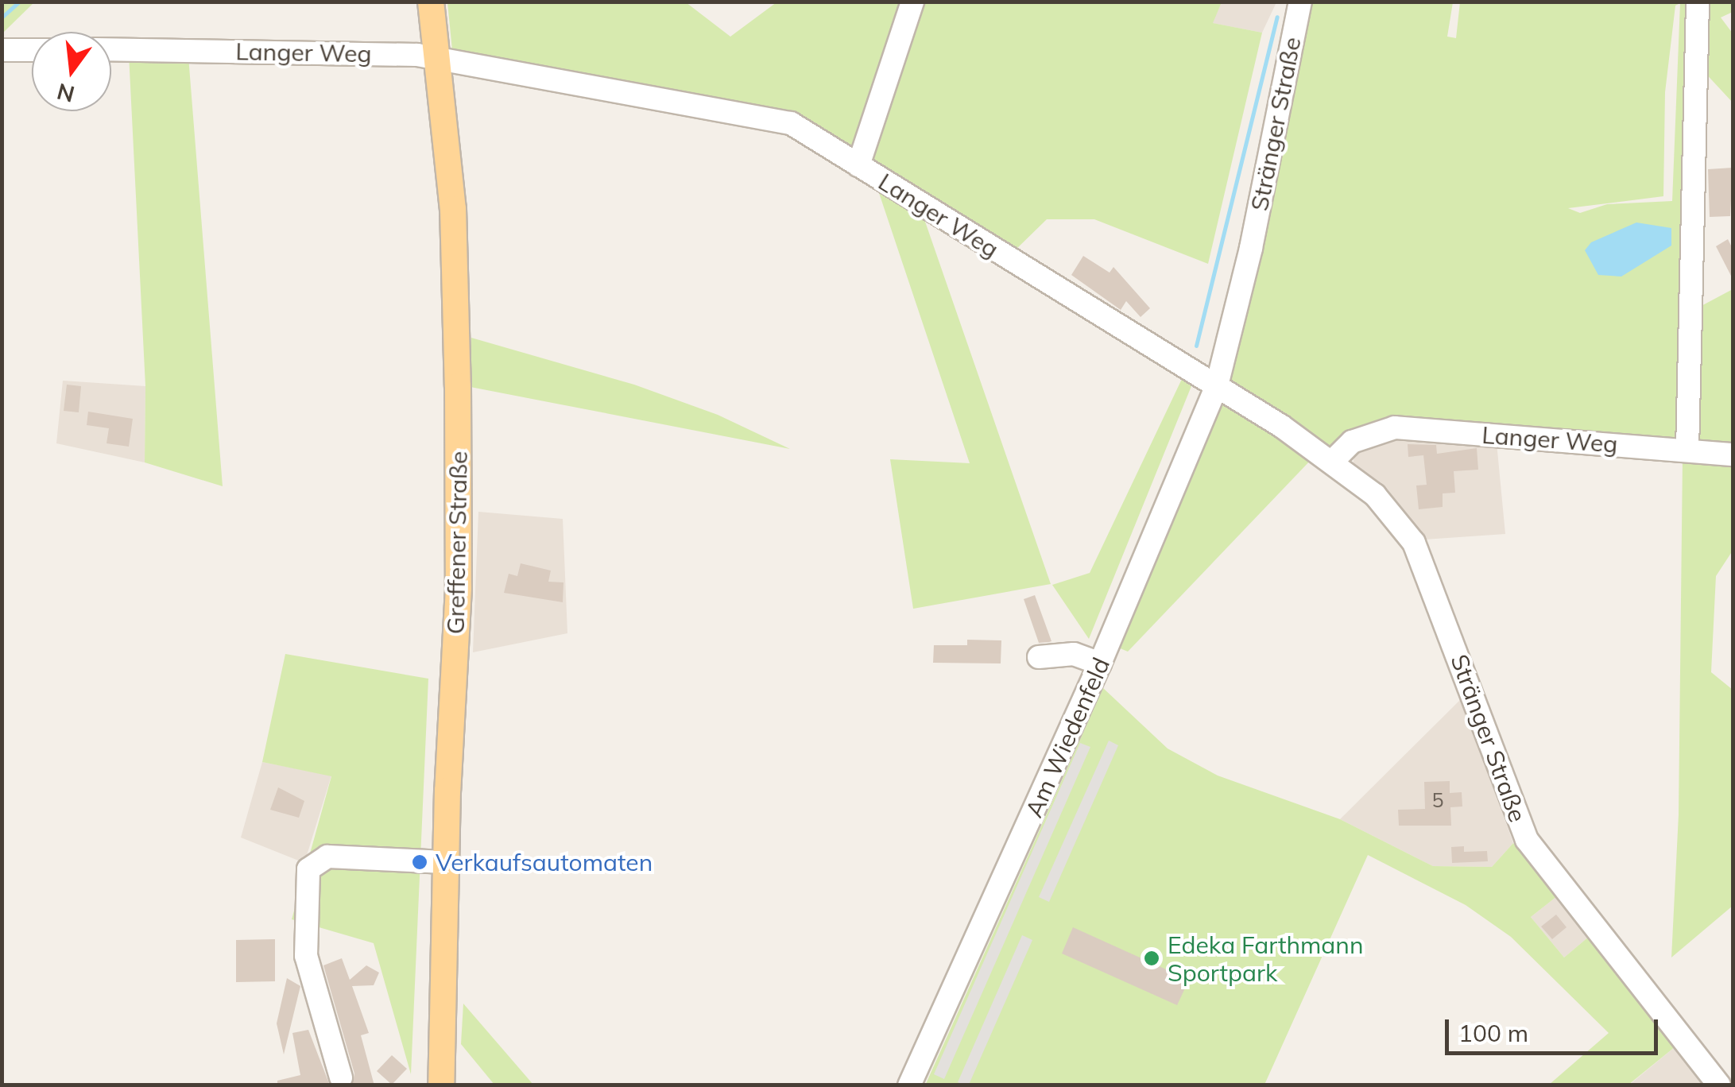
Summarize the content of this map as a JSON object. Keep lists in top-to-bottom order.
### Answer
{
  "streets": {
    "main road": ["Greffener Straße"],
    "street": ["Langer Weg", "Stränger Straße", "Am Wiedenfeld"]
  },
  "crossings": [
    ["Langer Weg", "Stränger Straße"],
    ["Langer Weg", "Greffener Straße"],
    ["Langer Weg", "Am Wiedenfeld"],
    ["Stränger Straße", "Am Wiedenfeld"]
  ],
  "places": ["Verkaufsautomaten", "Edeka Farthmann Sportpark"],
  "house_numbers": ["5"],
  "scale_bar": "100 m",
  "north": "bottom"
}
